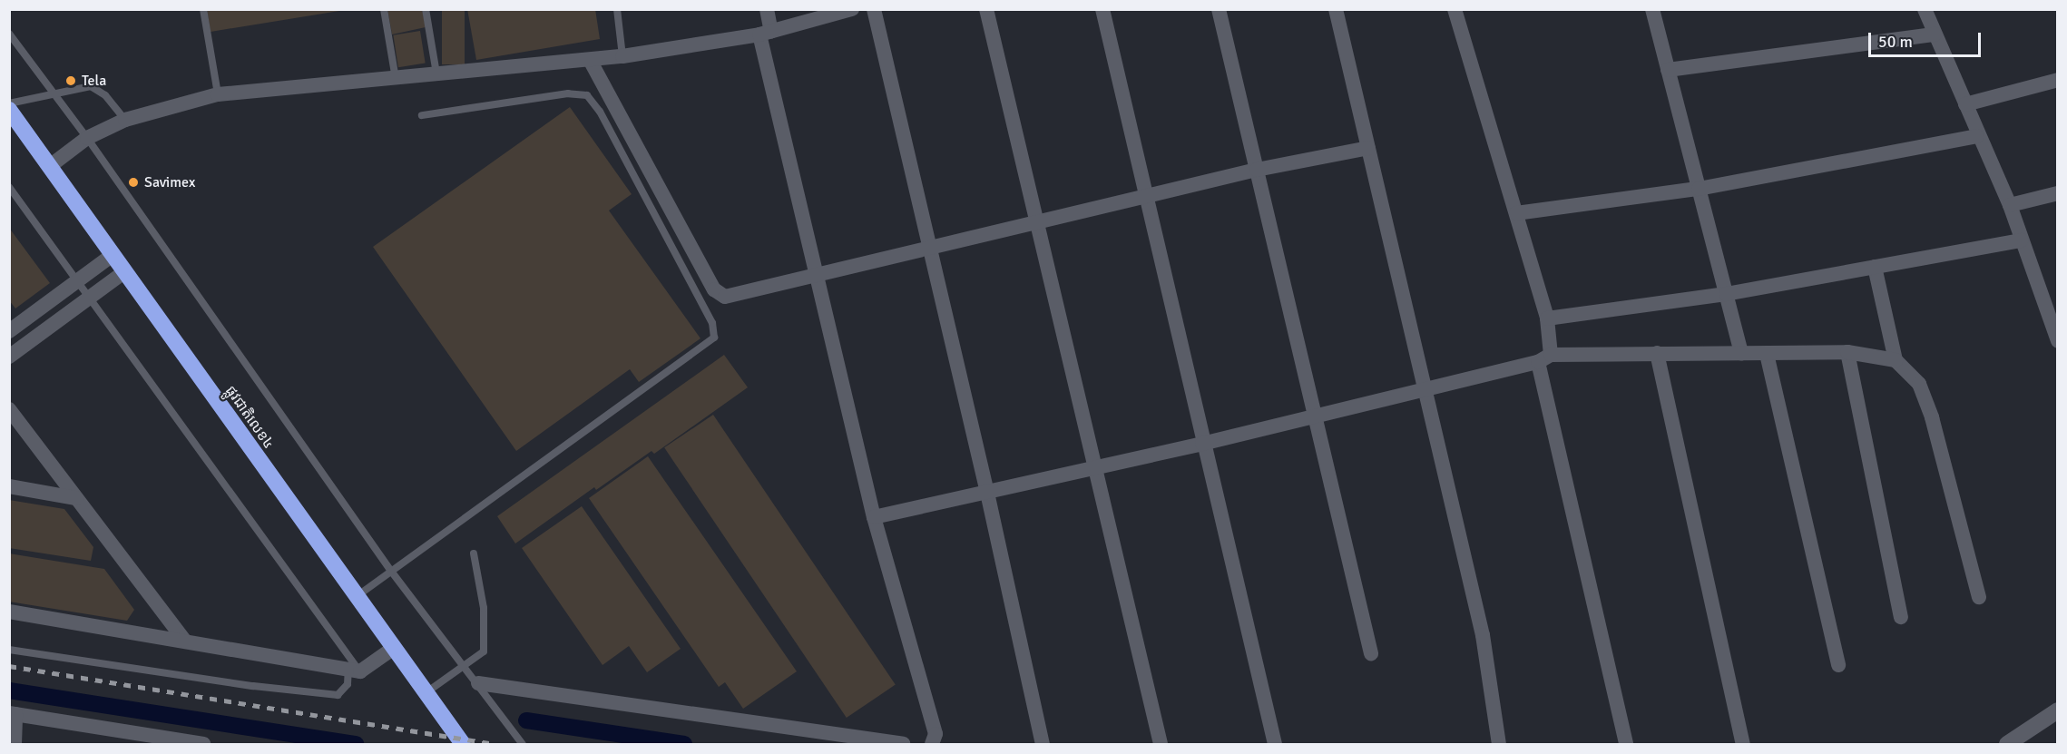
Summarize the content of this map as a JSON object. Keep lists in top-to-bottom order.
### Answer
{
  "streets": {
    "highway": ["ផ្លូវជាតិលេខ៤"]
  },
  "places": ["Tela", "Savimex"],
  "scale_bar": "50 m"
}
